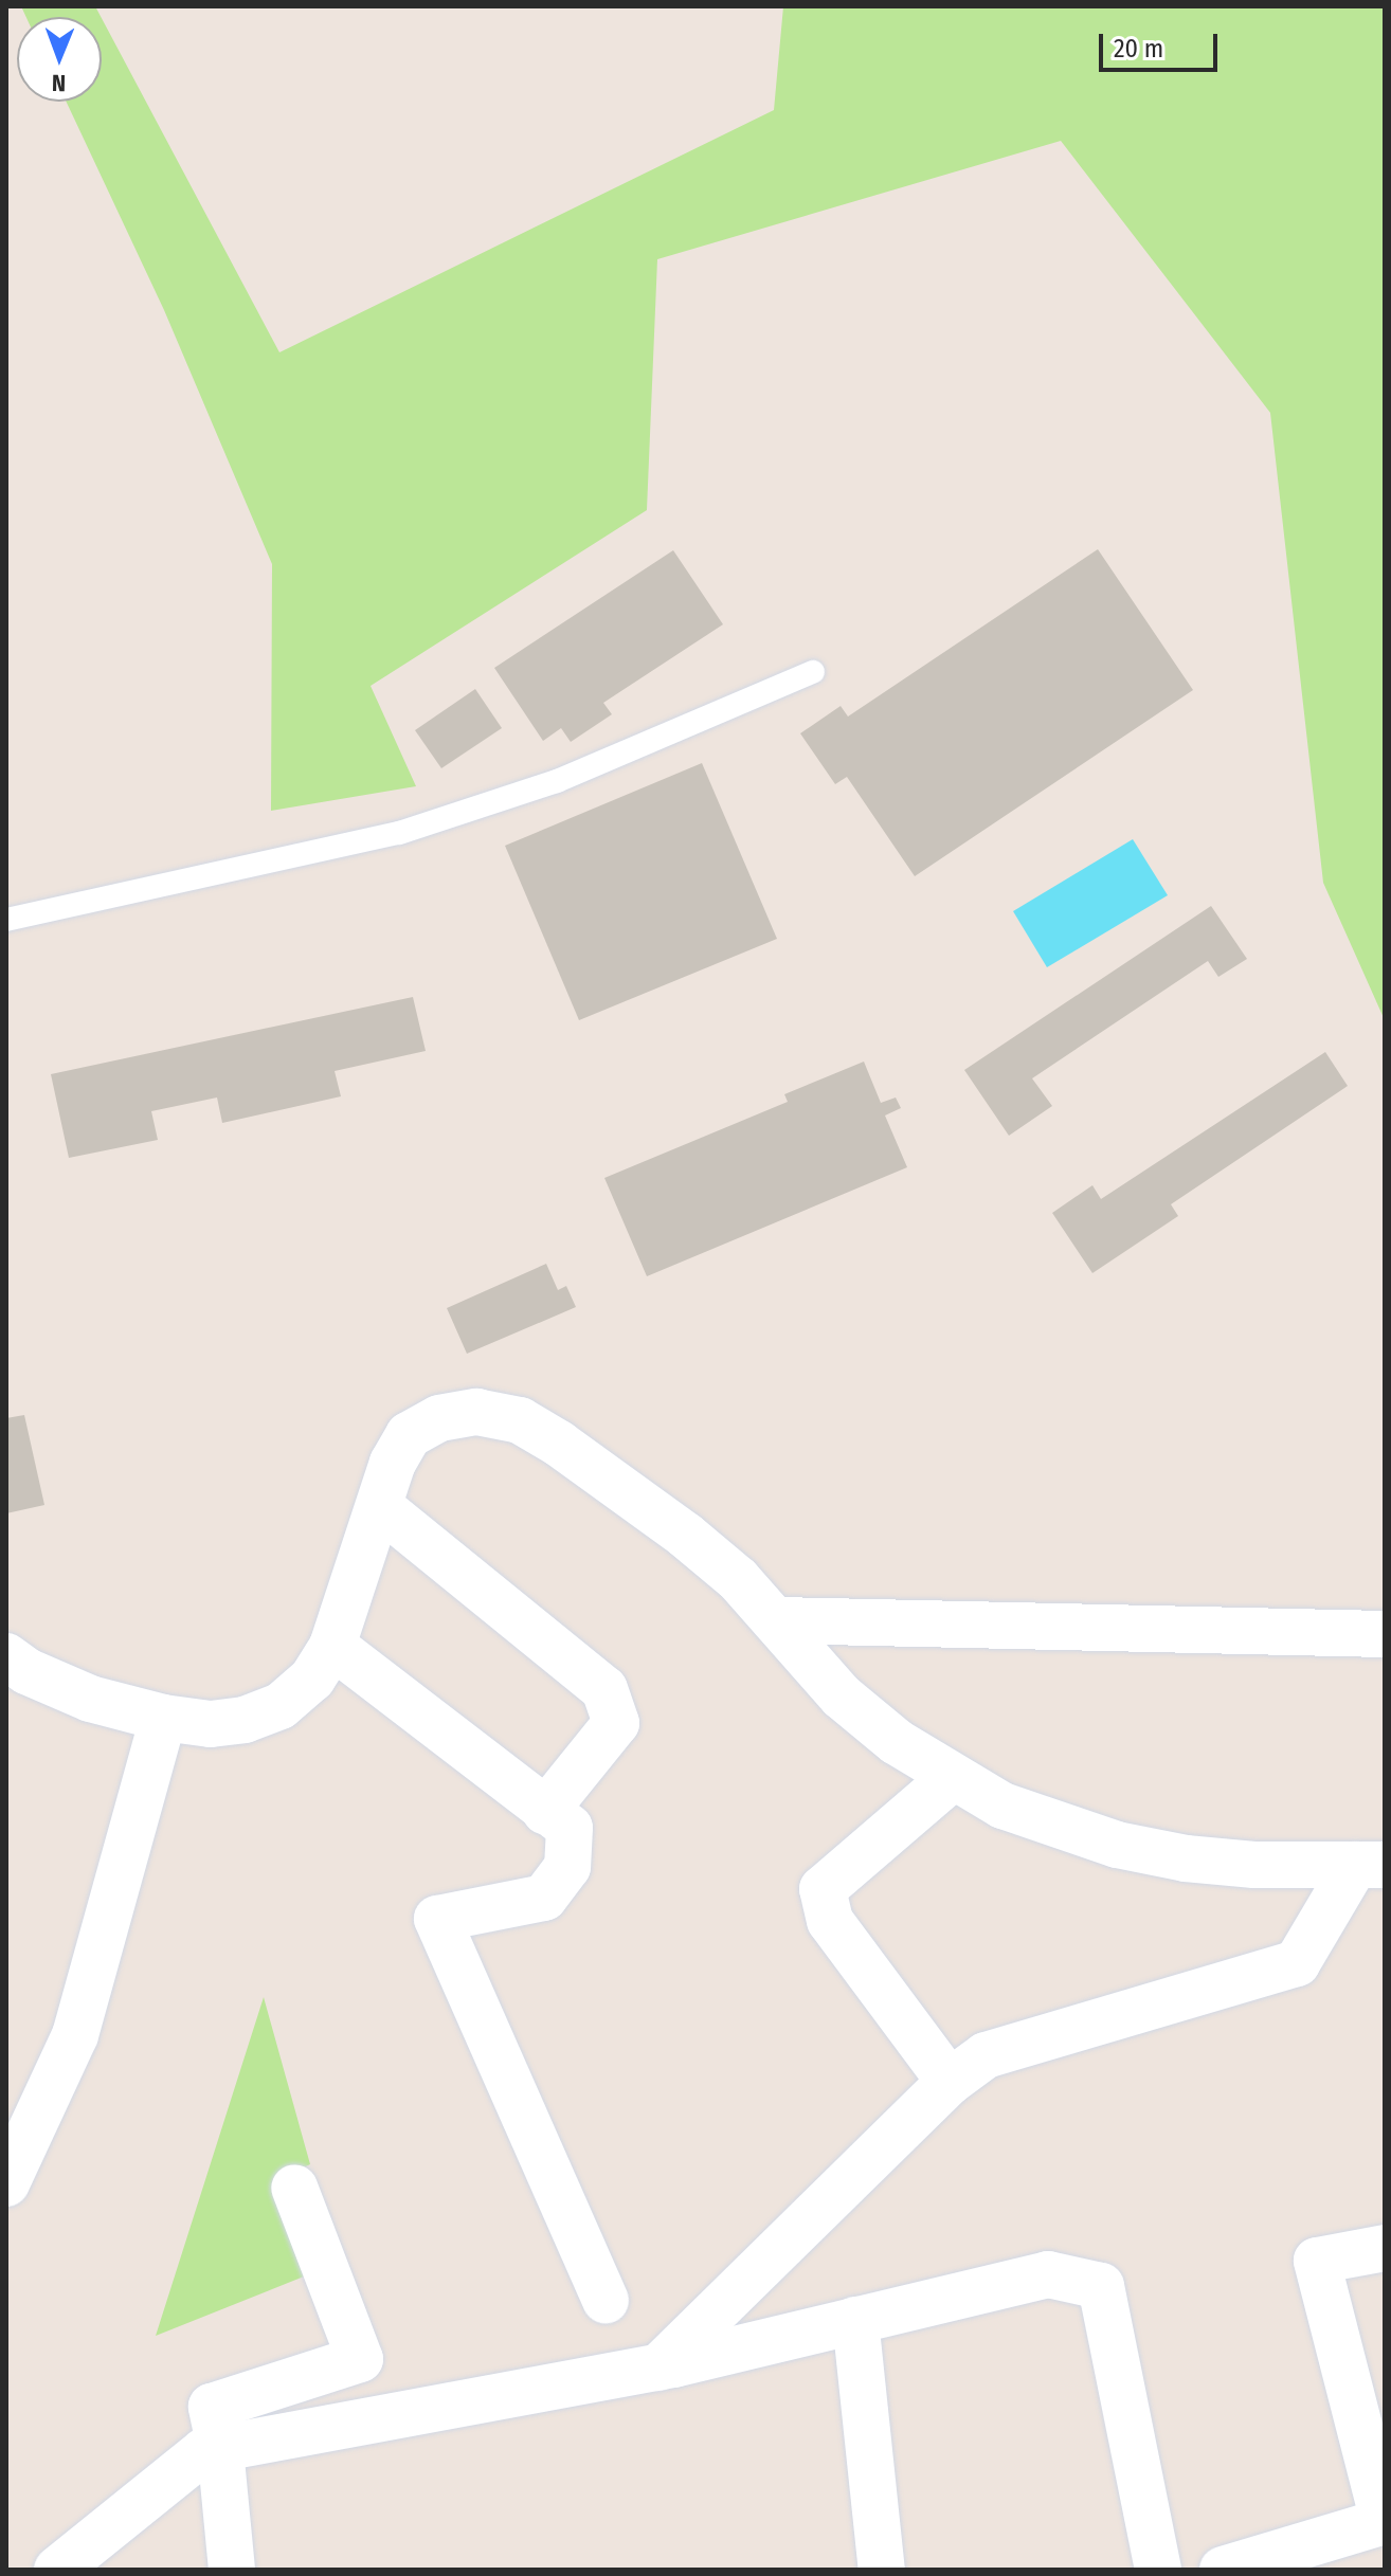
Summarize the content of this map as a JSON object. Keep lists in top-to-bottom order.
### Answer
{
  "scale_bar": "20 m",
  "north": "bottom"
}
